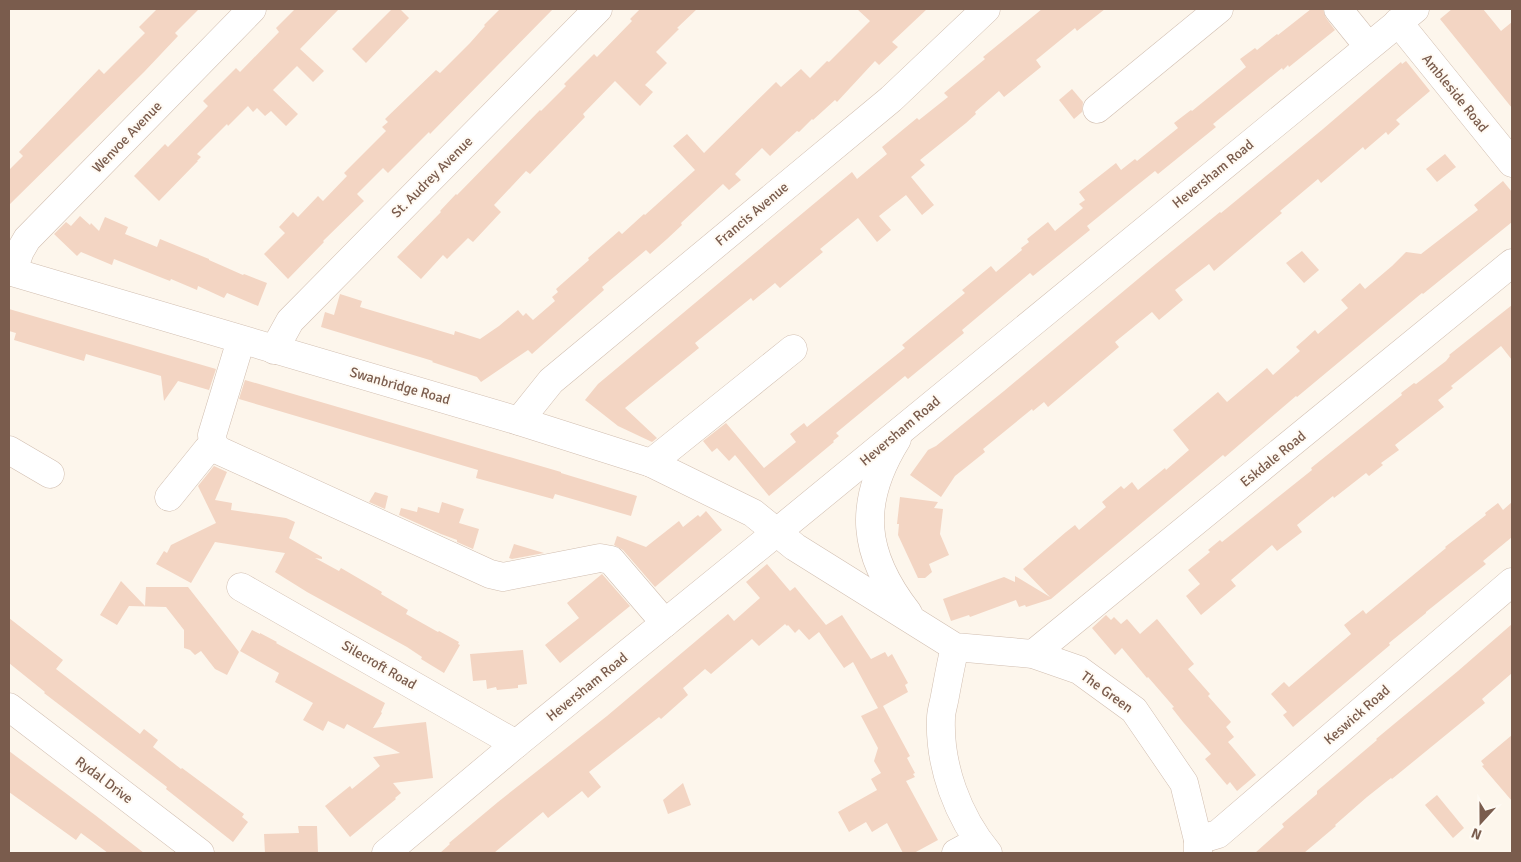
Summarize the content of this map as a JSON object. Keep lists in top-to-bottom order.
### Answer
{
  "streets": {
    "street": [
      "Ambleside Road",
      "Wenvoe Avenue",
      "Heversham Road",
      "St. Audrey Avenue",
      "Francis Avenue",
      "Swanbridge Road",
      "Eskdale Road",
      "Silecroft Road",
      "The Green",
      "Keswick Road",
      "Rydal Drive"
    ]
  },
  "crossings": [
    ["Ambleside Road", "Heversham Road"],
    ["Wenvoe Avenue", "Swanbridge Road"],
    ["Heversham Road", "Swanbridge Road"],
    ["Heversham Road", "Silecroft Road"],
    ["Heversham Road", "The Green"],
    ["St. Audrey Avenue", "Swanbridge Road"],
    ["Francis Avenue", "Swanbridge Road"],
    ["Swanbridge Road", "The Green"],
    ["Eskdale Road", "The Green"],
    ["The Green", "Keswick Road"]
  ],
  "north": "bottom"
}
